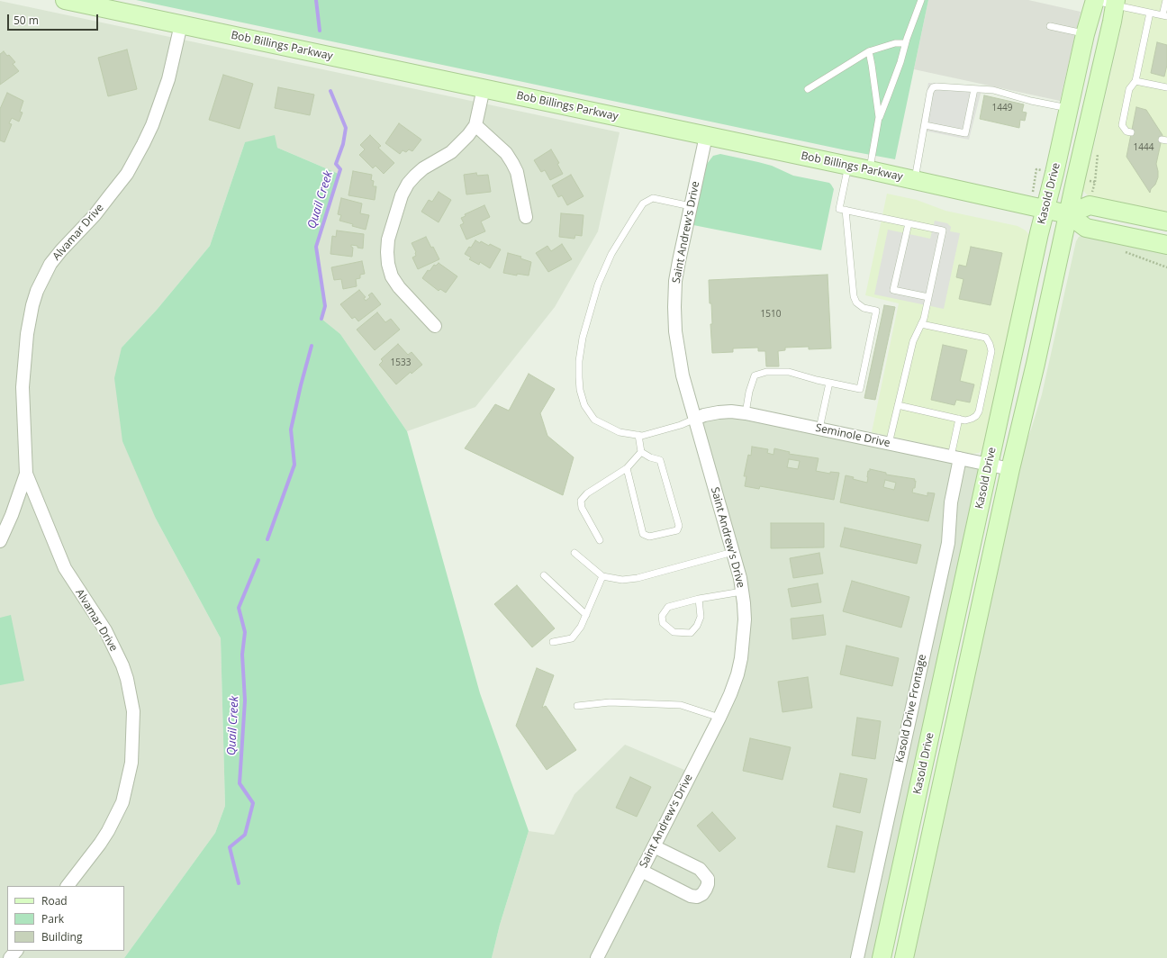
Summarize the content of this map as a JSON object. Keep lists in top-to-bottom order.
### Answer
{
  "streets": {
    "main road": ["Bob Billings Parkway", "Kasold Drive"],
    "street": [
      "Alvamar Drive",
      "Saint Andrew's Drive",
      "Seminole Drive",
      "Kasold Drive Frontage"
    ]
  },
  "crossings": [
    ["Bob Billings Parkway", "Kasold Drive"],
    ["Bob Billings Parkway", "Alvamar Drive"],
    ["Bob Billings Parkway", "Saint Andrew's Drive"],
    ["Kasold Drive", "Seminole Drive"],
    ["Saint Andrew's Drive", "Seminole Drive"],
    ["Seminole Drive", "Kasold Drive Frontage"]
  ],
  "water": ["Quail Creek"],
  "house_numbers": [
    "1449",
    "1444",
    "1510",
    "1533"
  ],
  "legend": ["Road", "Park", "Building"],
  "scale_bar": "50 m"
}
